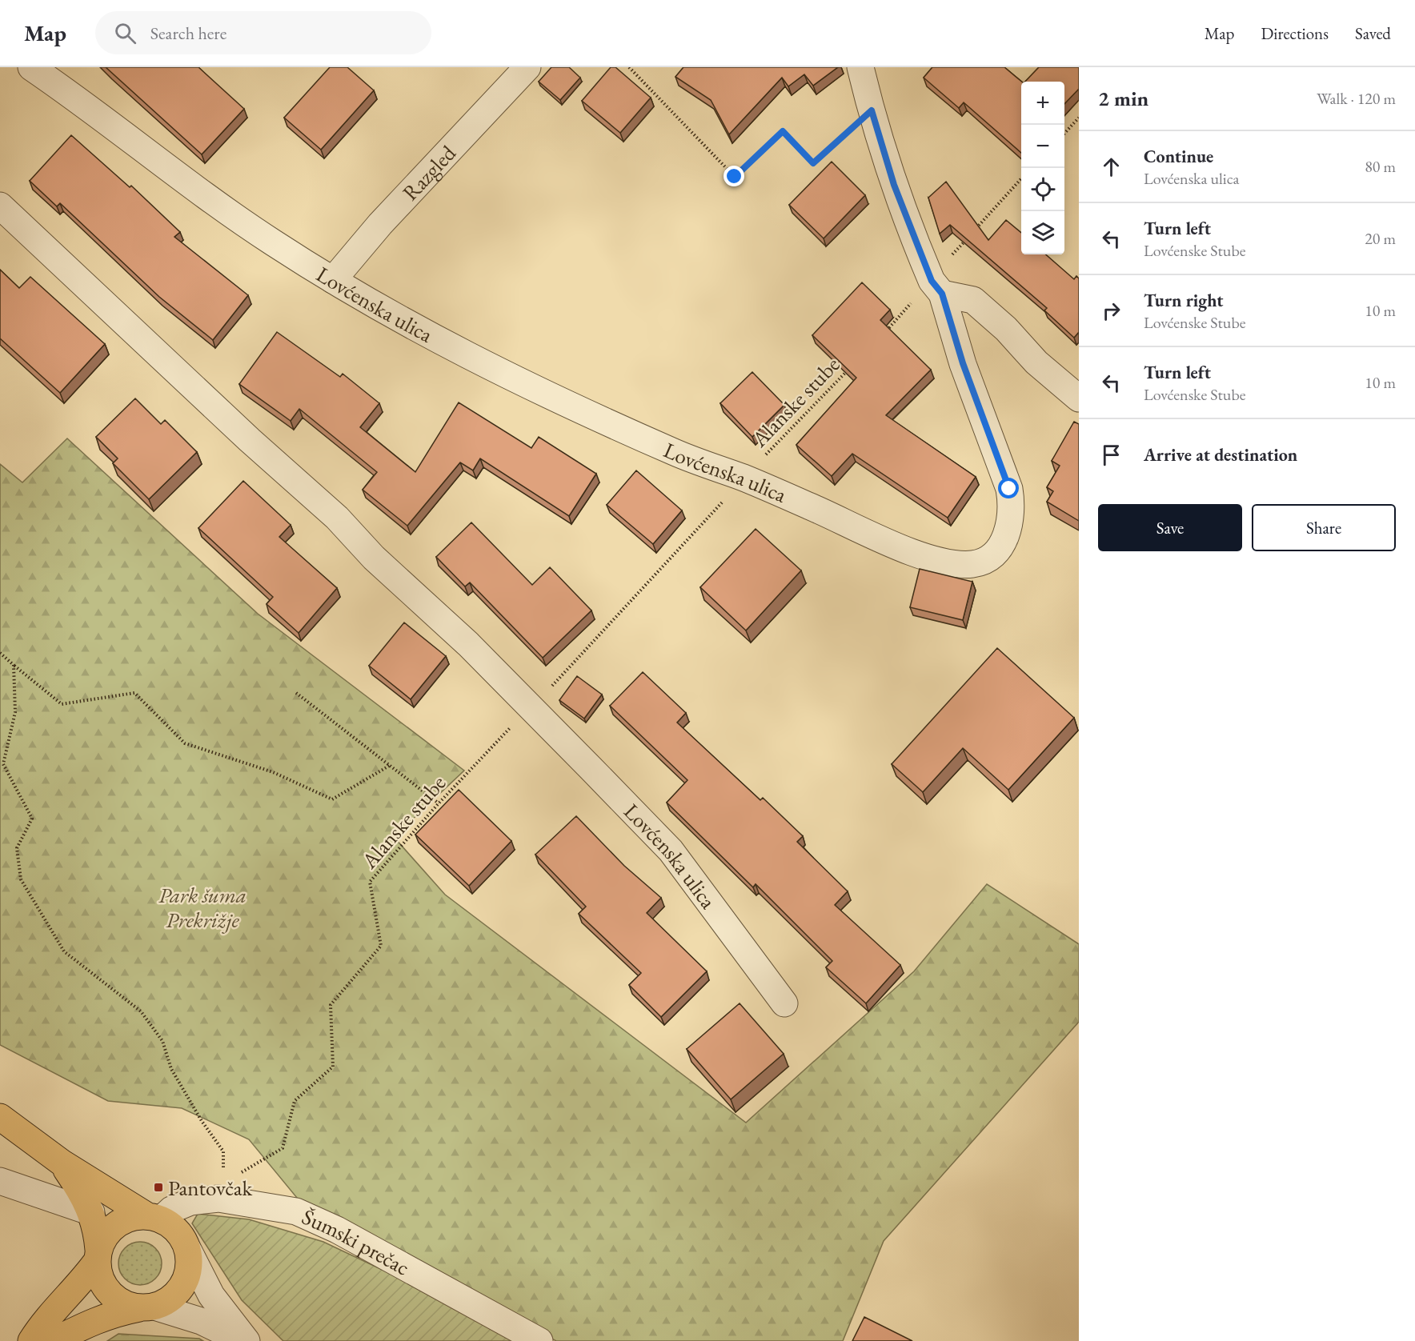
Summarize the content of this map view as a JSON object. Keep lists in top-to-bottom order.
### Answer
{
  "streets": {
    "street": ["Razgled", "Lovćenska ulica", "Šumski prečac"],
    "path": ["Alanske stube"]
  },
  "crossings": [
    ["Razgled", "Lovćenska ulica"]
  ],
  "parks": ["Park šuma Prekrižje"],
  "places": {
    "transit": ["Pantovčak"]
  },
  "page": {
    "header": "Map",
    "search": "Search here",
    "nav": ["Map", "Directions", "Saved"],
    "heading": ["2 min", "Walk · 120 m"],
    "map_buttons": ["+", "−"],
    "list": [
      ["Continue", "Lovćenska ulica", "80 m"],
      ["Turn left", "Lovćenske Stube", "20 m"],
      ["Turn right", "Lovćenske Stube", "10 m"],
      ["Turn left", "Lovćenske Stube", "10 m"],
      "Arrive at destination"
    ],
    "buttons": ["Save", "Share"]
  }
}
